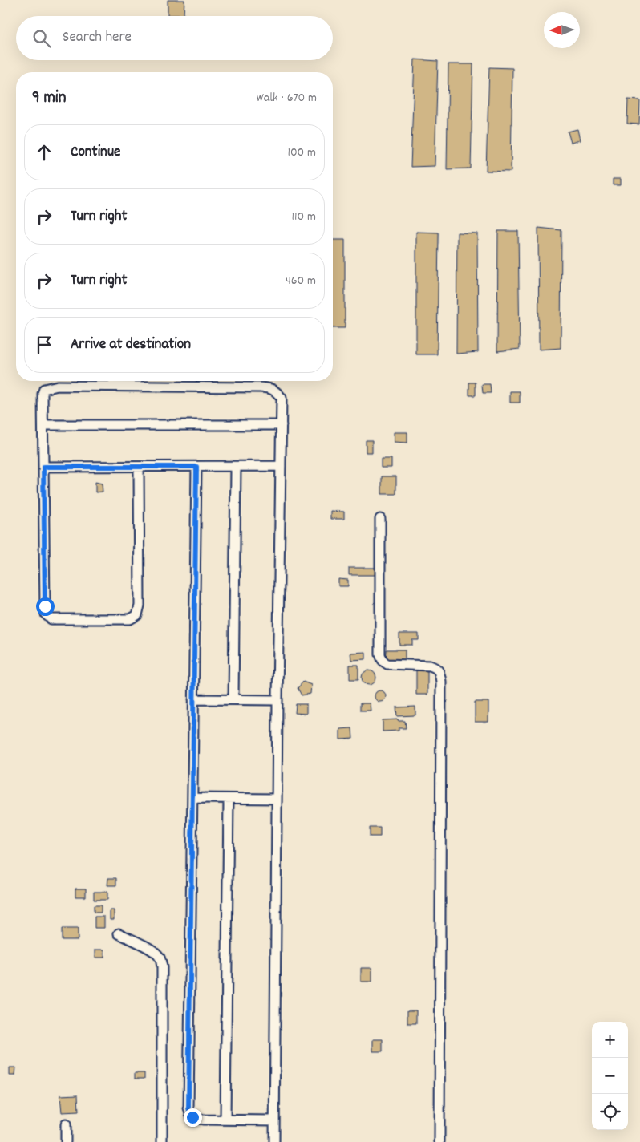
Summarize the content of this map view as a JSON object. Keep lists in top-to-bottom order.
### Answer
{
  "north": "left",
  "page": {
    "search": "Search here",
    "heading": ["9 min", "Walk · 670 m"],
    "list": [
      ["Continue", "100 m"],
      ["Turn right", "110 m"],
      ["Turn right", "460 m"],
      "Arrive at destination"
    ],
    "map_buttons": ["+", "−"]
  }
}
